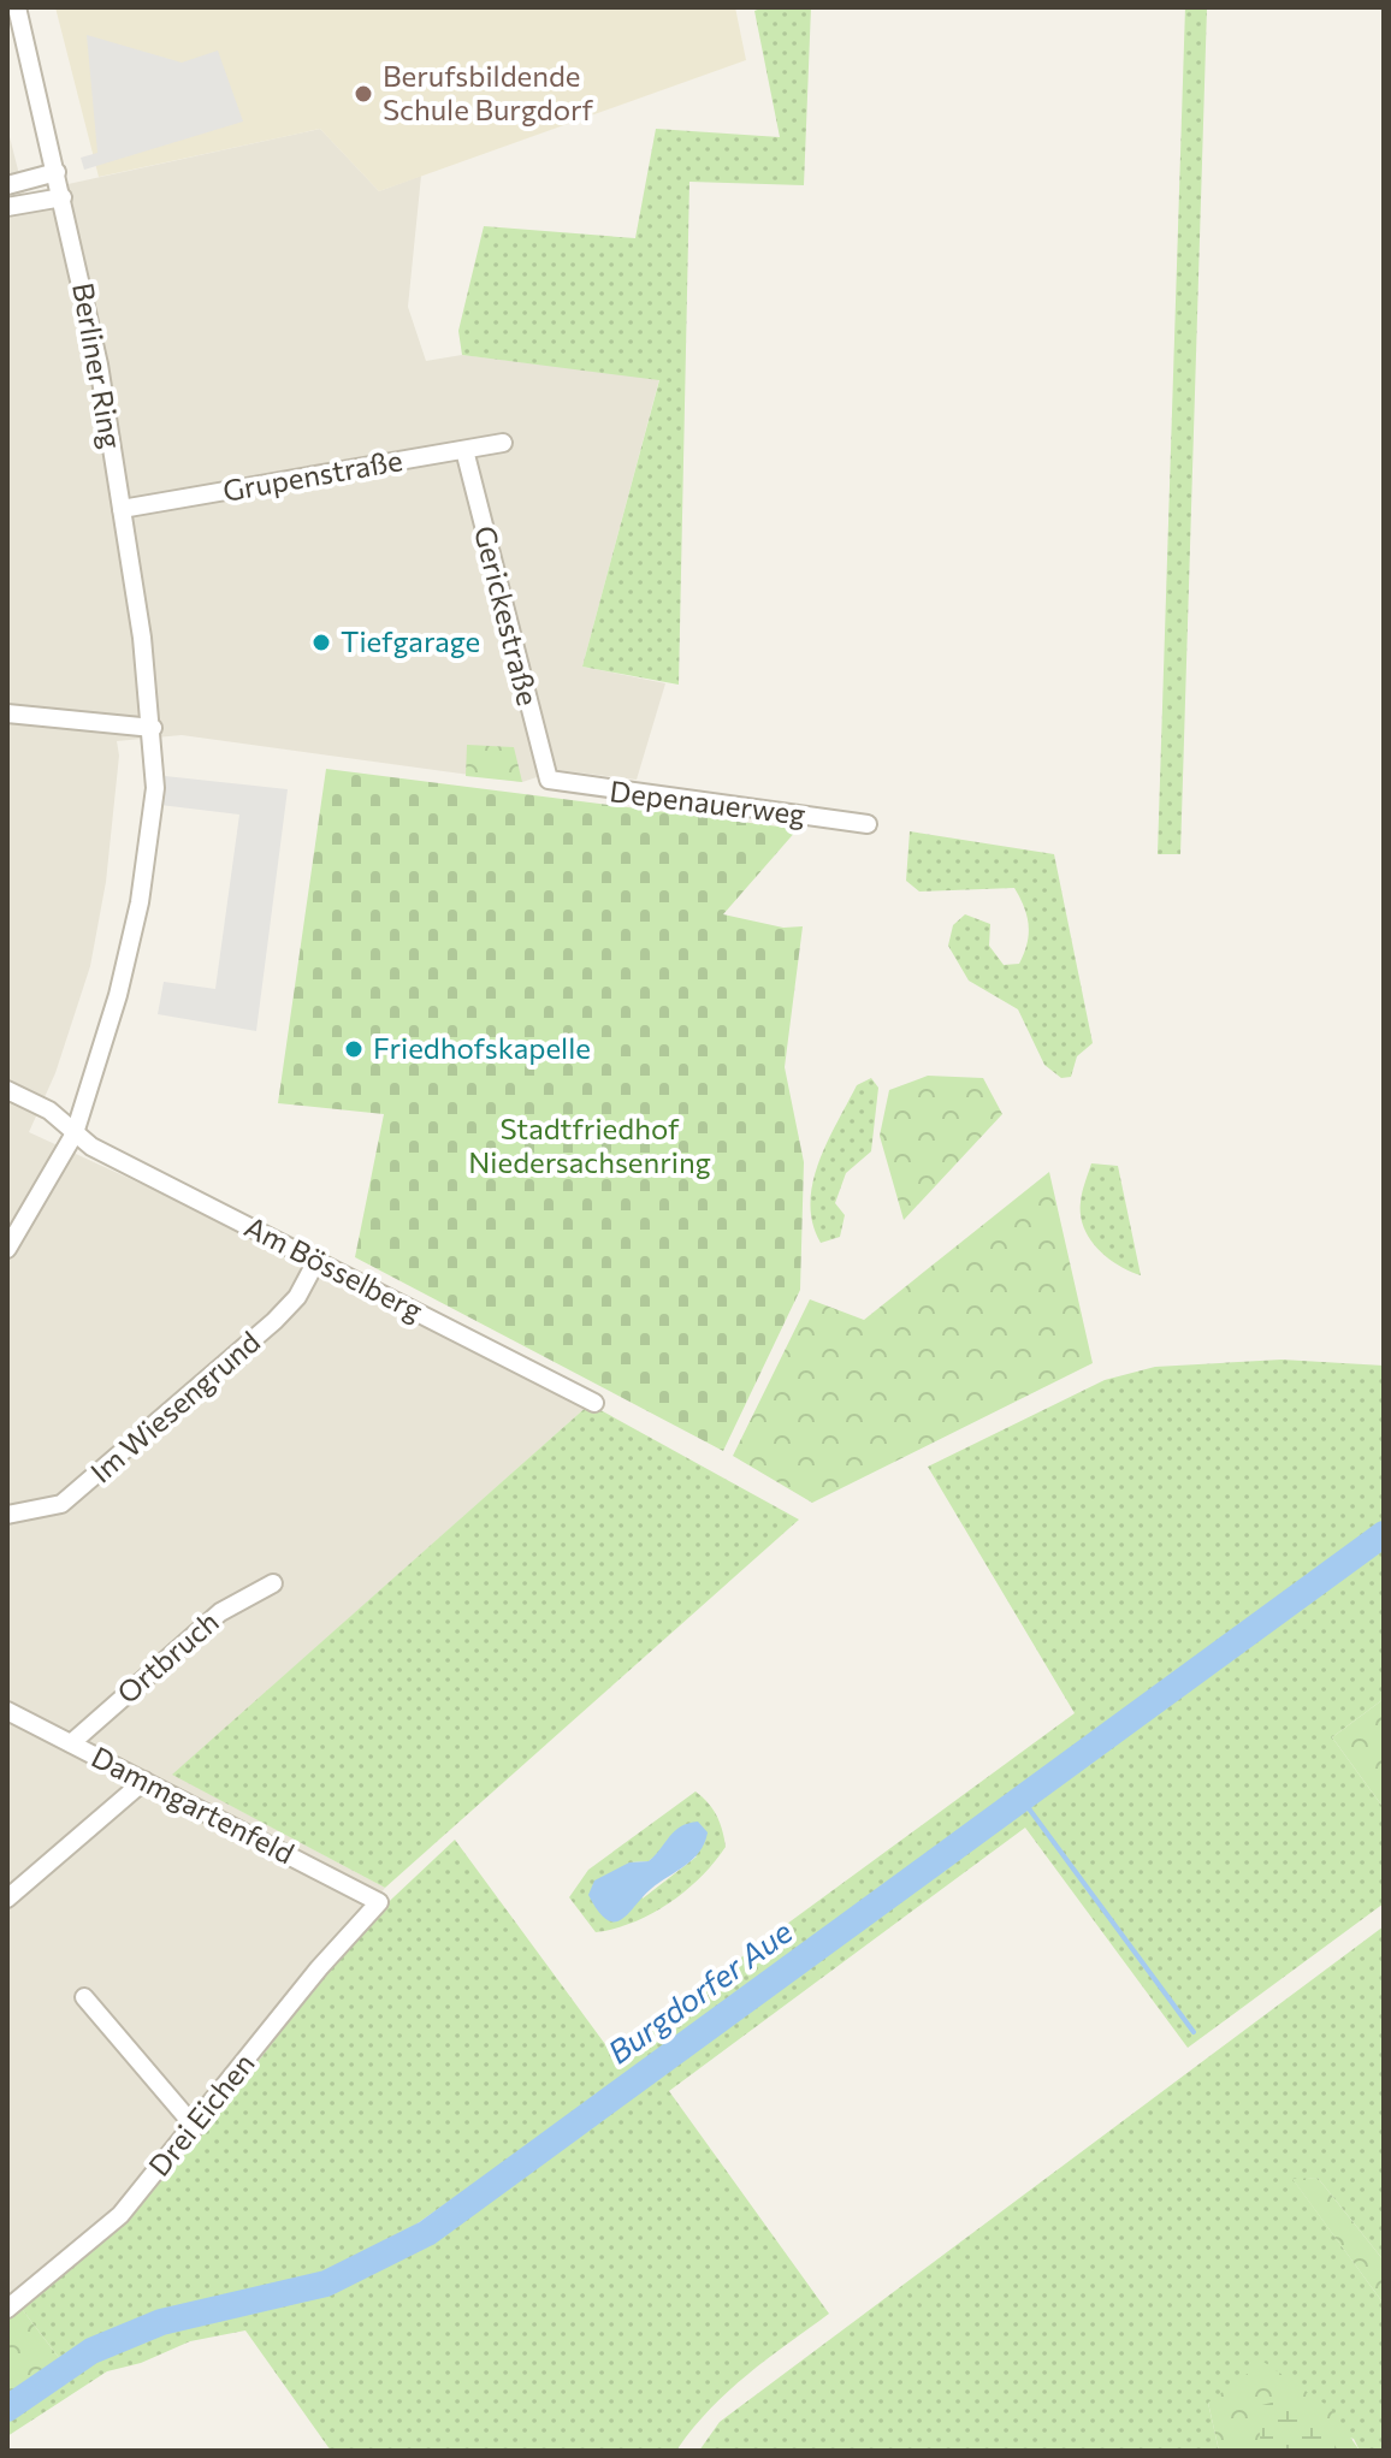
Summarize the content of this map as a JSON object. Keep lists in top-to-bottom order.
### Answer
{
  "streets": {
    "street": [
      "Berliner Ring",
      "Grupenstraße",
      "Gerickestraße",
      "Depenauerweg",
      "Am Bösselberg",
      "Im Wiesengrund",
      "Ortbruch",
      "Dammgartenfeld",
      "Drei Eichen"
    ]
  },
  "crossings": [
    ["Berliner Ring", "Grupenstraße"],
    ["Berliner Ring", "Am Bösselberg"],
    ["Grupenstraße", "Gerickestraße"],
    ["Gerickestraße", "Depenauerweg"],
    ["Am Bösselberg", "Im Wiesengrund"],
    ["Ortbruch", "Dammgartenfeld"],
    ["Dammgartenfeld", "Drei Eichen"]
  ],
  "water": ["Burgdorfer Aue"],
  "parks": ["Stadtfriedhof Niedersachsenring"],
  "places": ["Berufsbildende Schule Burgdorf", "Tiefgarage", "Friedhofskapelle"]
}
